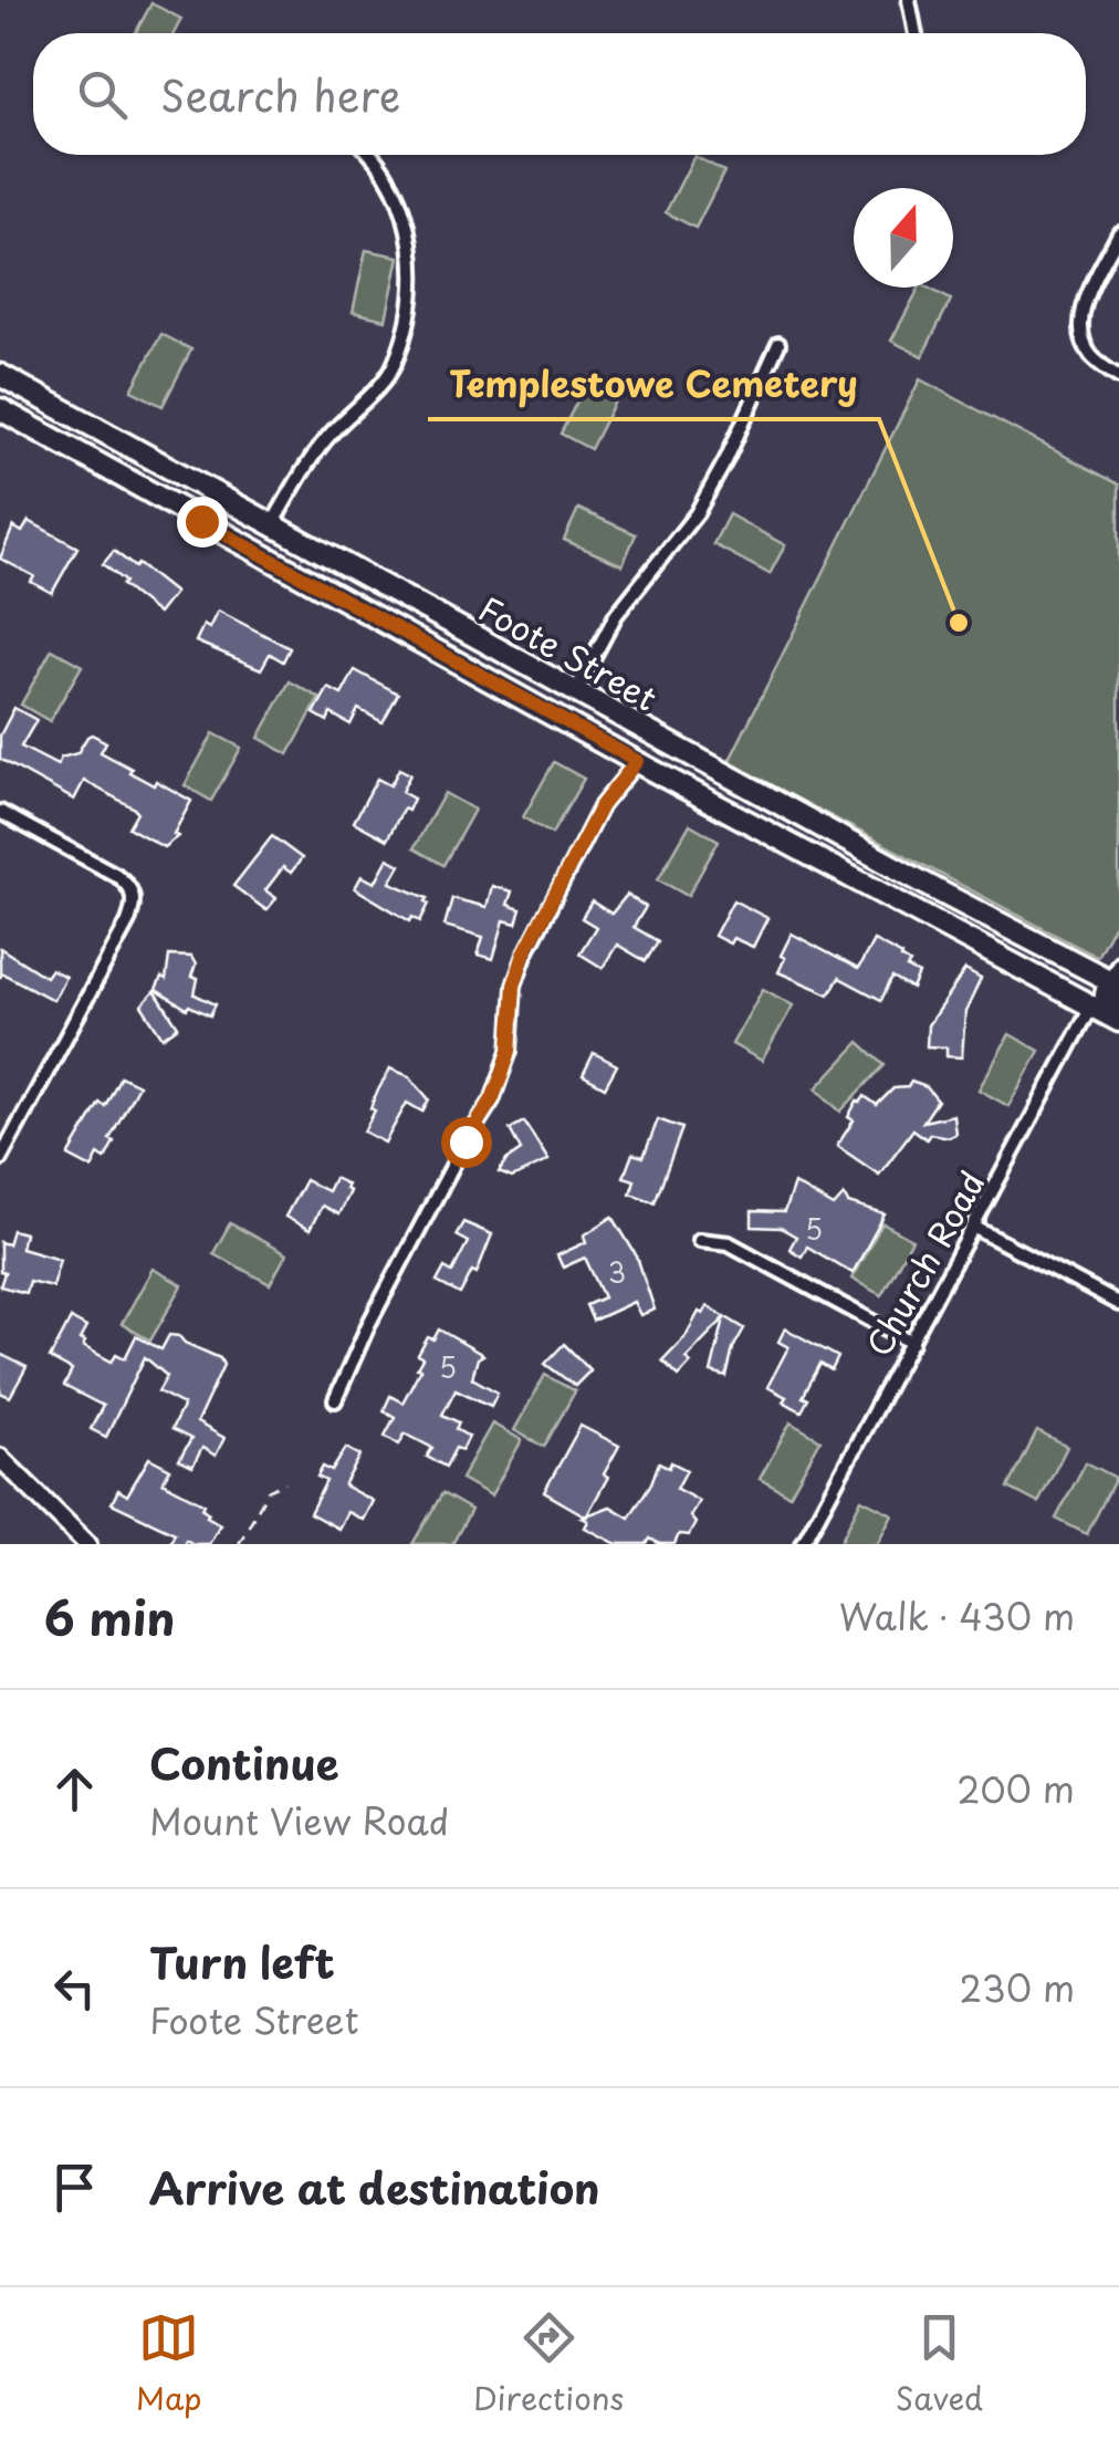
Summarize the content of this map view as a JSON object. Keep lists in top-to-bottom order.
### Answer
{
  "streets": {
    "main road": ["Foote Street"],
    "street": ["Church Road"]
  },
  "crossings": [
    ["Foote Street", "Church Road"]
  ],
  "places": ["Templestowe Cemetery"],
  "house_numbers": ["5", "3", "5"],
  "north": "top",
  "page": {
    "search": "Search here",
    "heading": ["6 min", "Walk · 430 m"],
    "list": [
      ["Continue", "Mount View Road", "200 m"],
      ["Turn left", "Foote Street", "230 m"],
      "Arrive at destination"
    ],
    "nav": ["Map", "Directions", "Saved"]
  }
}
